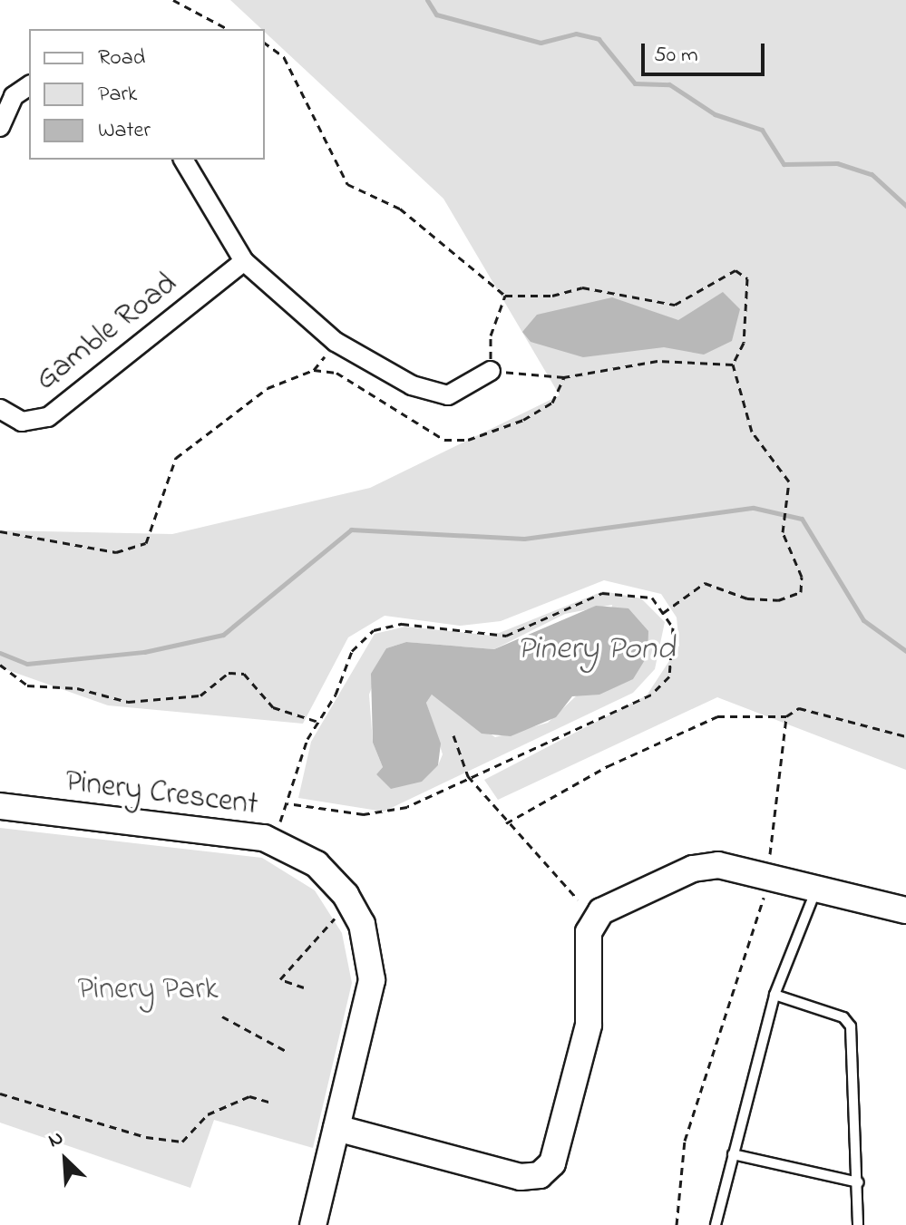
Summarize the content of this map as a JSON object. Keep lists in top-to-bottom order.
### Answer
{
  "streets": {
    "street": ["Gamble Road", "Pinery Crescent"]
  },
  "water": ["Pinery Pond"],
  "parks": ["Pinery Park"],
  "legend": ["Road", "Park", "Water"],
  "scale_bar": "50 m",
  "north": "top left"
}
